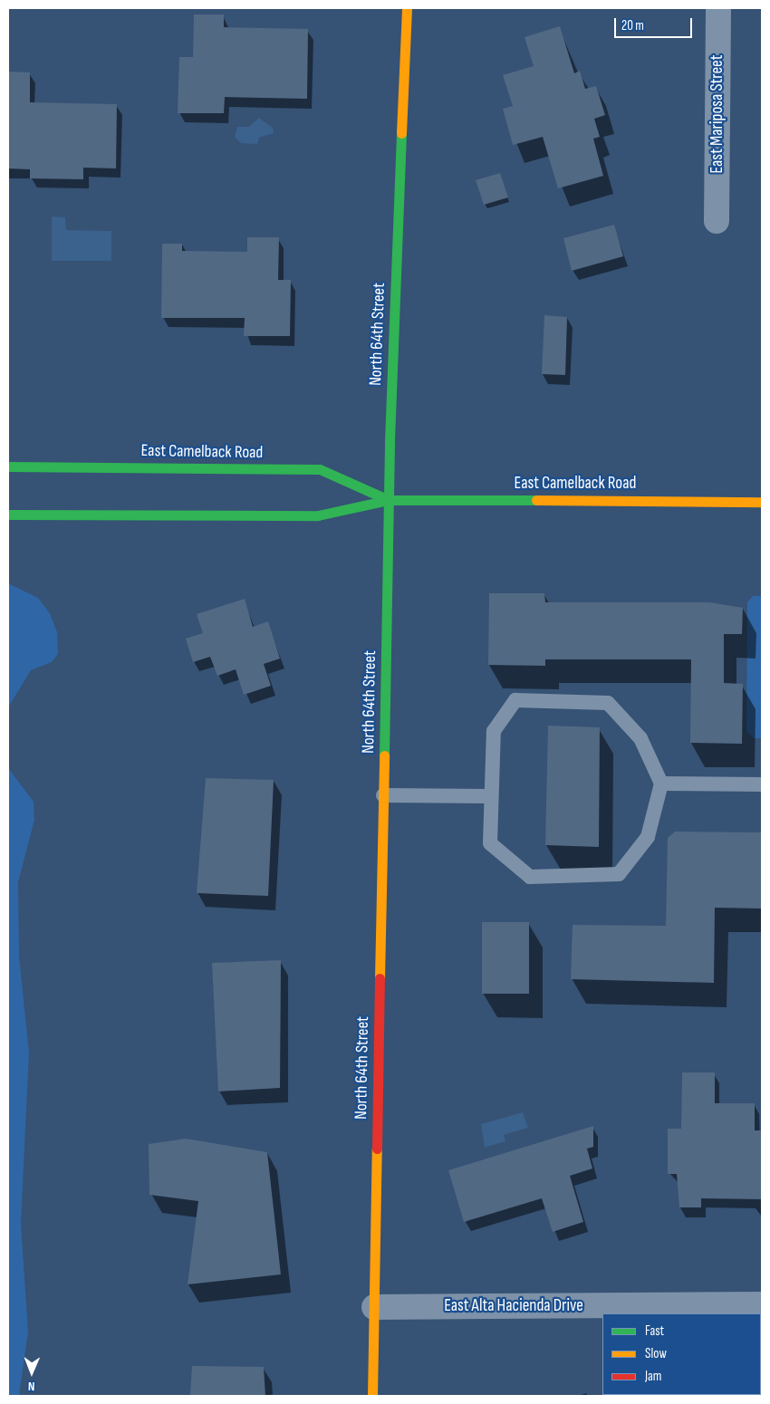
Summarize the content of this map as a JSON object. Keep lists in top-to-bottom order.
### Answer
{
  "streets": {
    "street": [
      "East Mariposa Street",
      "North 64th Street",
      "East Camelback Road",
      "East Alta Hacienda Drive"
    ]
  },
  "crossings": [
    ["North 64th Street", "East Camelback Road"],
    ["North 64th Street", "East Alta Hacienda Drive"]
  ],
  "legend": ["Fast", "Slow", "Jam"],
  "scale_bar": "20 m",
  "north": "bottom"
}
